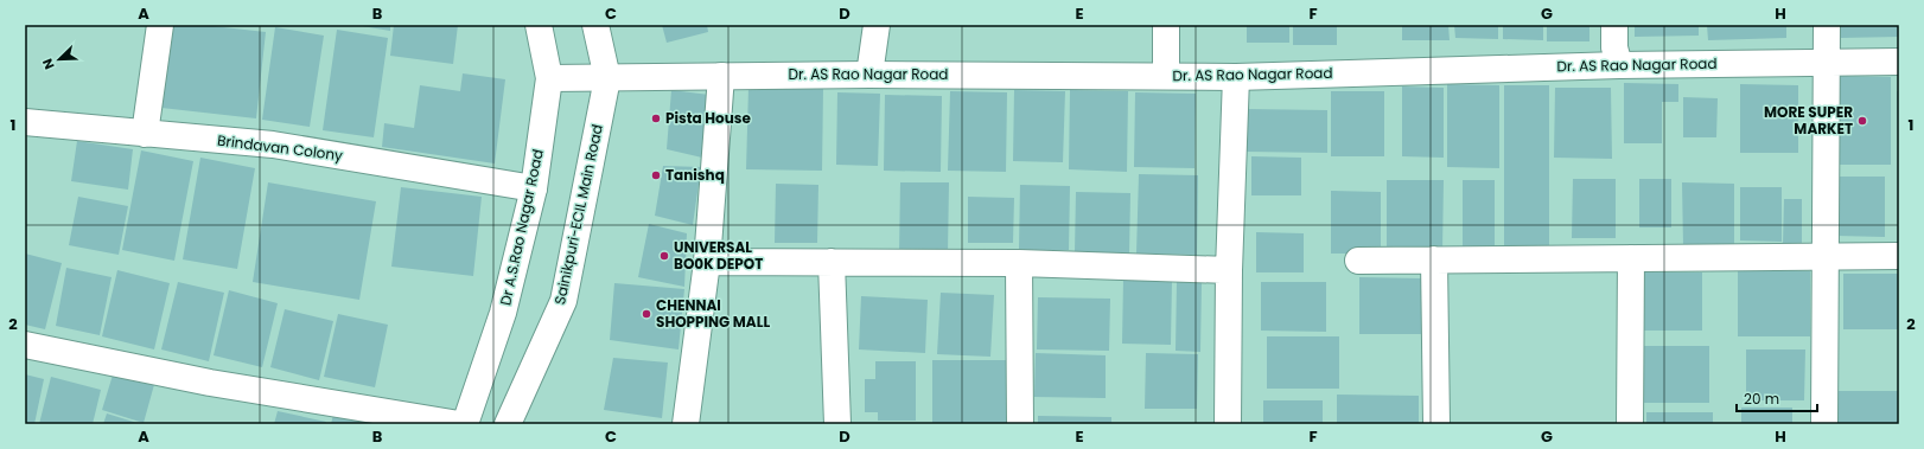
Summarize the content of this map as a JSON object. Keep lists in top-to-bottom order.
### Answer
{
  "streets": {
    "street": [
      "Dr. AS Rao Nagar Road",
      "Brindavan Colony",
      "Sainikpuri-ECIL Main Road",
      "Dr A.S.Rao Nagar Road"
    ]
  },
  "crossings": [
    ["Dr. AS Rao Nagar Road", "Sainikpuri-ECIL Main Road"],
    ["Dr. AS Rao Nagar Road", "Dr A.S.Rao Nagar Road"],
    ["Brindavan Colony", "Dr A.S.Rao Nagar Road"]
  ],
  "places": [
    "Pista House",
    "MORE SUPER MARKET",
    "Tanishq",
    "UNIVERSAL BO0K DEPOT",
    "CHENNAI SHOPPING MALL"
  ],
  "scale_bar": "20 m",
  "north": "bottom left",
  "grid": {
    "columns": [
      "A",
      "B",
      "C",
      "D",
      "E",
      "F",
      "G",
      "H"
    ],
    "rows": ["1", "2"]
  }
}
